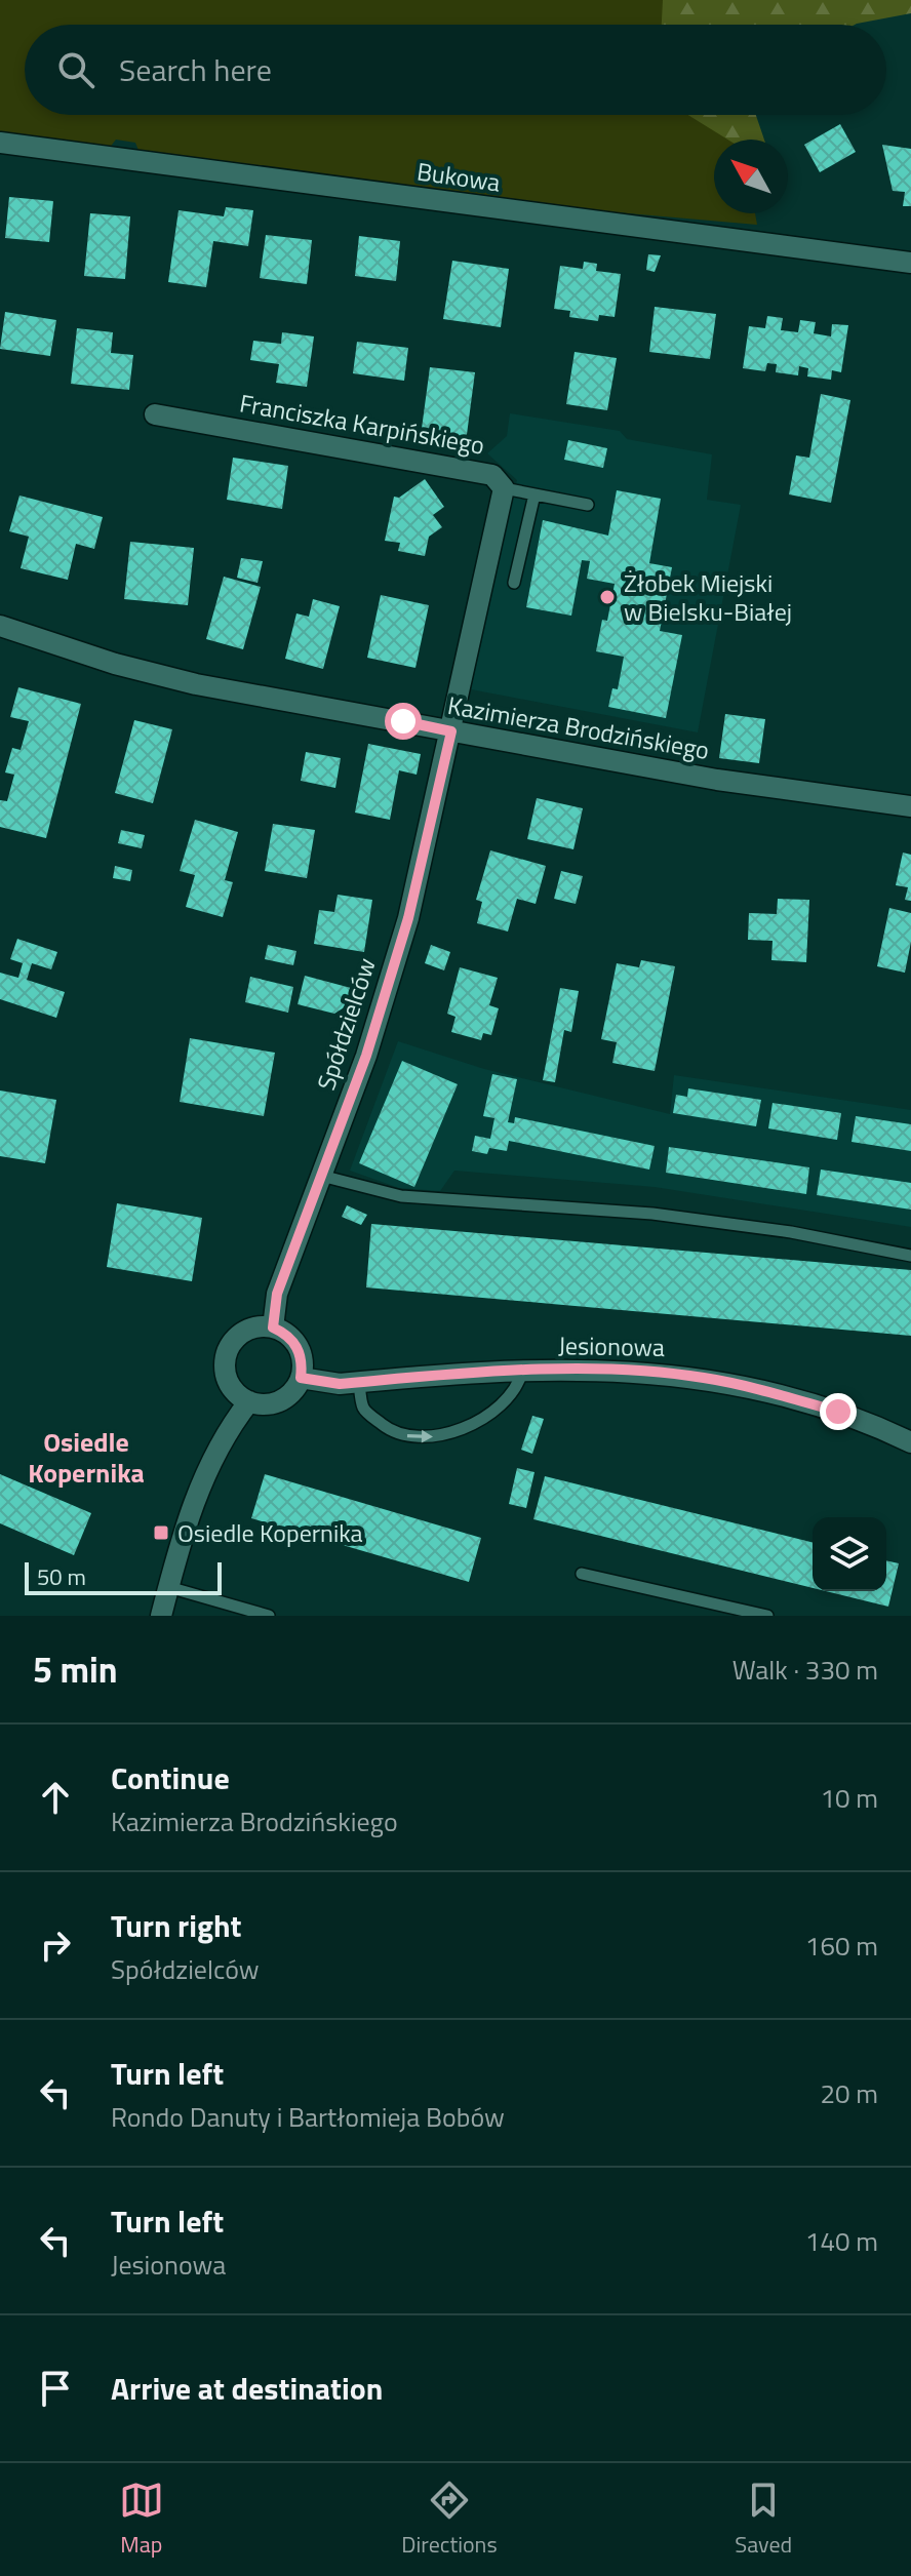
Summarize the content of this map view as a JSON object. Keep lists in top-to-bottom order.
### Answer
{
  "streets": {
    "street": [
      "Bukowa",
      "Franciszka Karpińskiego",
      "Kazimierza Brodzińskiego",
      "Spółdzielców",
      "Jesionowa"
    ]
  },
  "crossings": [
    ["Franciszka Karpińskiego", "Kazimierza Brodzińskiego"],
    ["Franciszka Karpińskiego", "Spółdzielców"],
    ["Kazimierza Brodzińskiego", "Spółdzielców"],
    ["Spółdzielców", "Jesionowa"]
  ],
  "districts": ["Osiedle Kopernika"],
  "places": {
    "other": ["Żłobek Miejski w Bielsku-Białej"],
    "transit": ["Osiedle Kopernika"]
  },
  "scale_bar": "50 m",
  "north": "top left",
  "page": {
    "search": "Search here",
    "scale": "50 m",
    "heading": ["5 min", "Walk · 330 m"],
    "list": [
      ["Continue", "Kazimierza Brodzińskiego", "10 m"],
      ["Turn right", "Spółdzielców", "160 m"],
      ["Turn left", "Rondo Danuty i Bartłomieja Bobów", "20 m"],
      ["Turn left", "Jesionowa", "140 m"],
      "Arrive at destination"
    ],
    "nav": ["Map", "Directions", "Saved"]
  }
}
